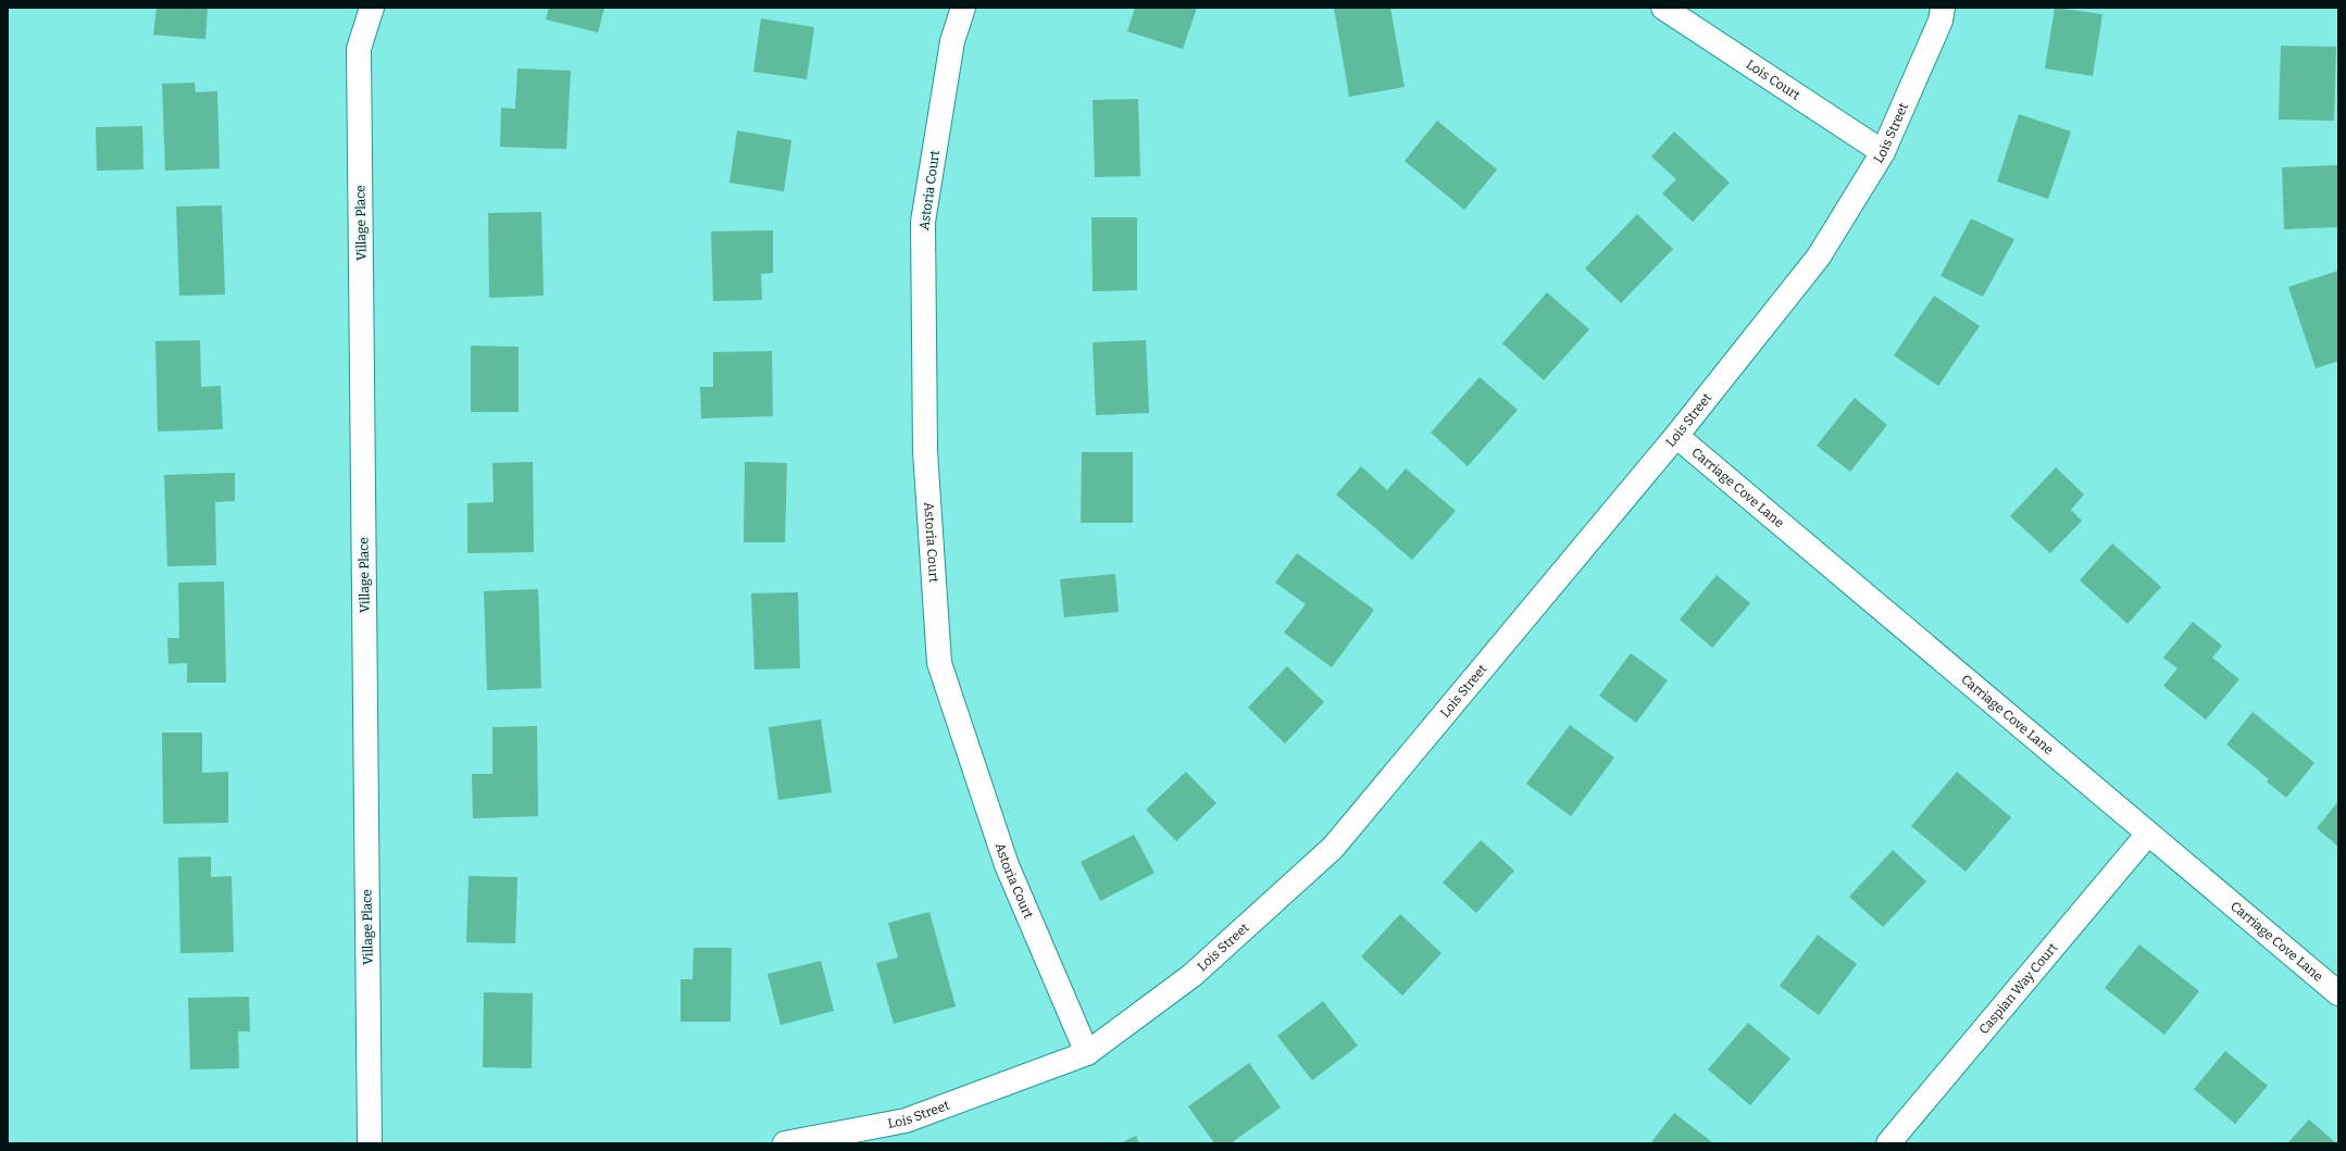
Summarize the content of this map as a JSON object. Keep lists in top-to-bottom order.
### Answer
{
  "streets": {
    "street": [
      "Lois Court",
      "Lois Street",
      "Astoria Court",
      "Village Place",
      "Carriage Cove Lane",
      "Caspian Way Court"
    ]
  },
  "crossings": [
    ["Lois Court", "Lois Street"],
    ["Lois Street", "Astoria Court"],
    ["Lois Street", "Carriage Cove Lane"],
    ["Carriage Cove Lane", "Caspian Way Court"]
  ]
}
